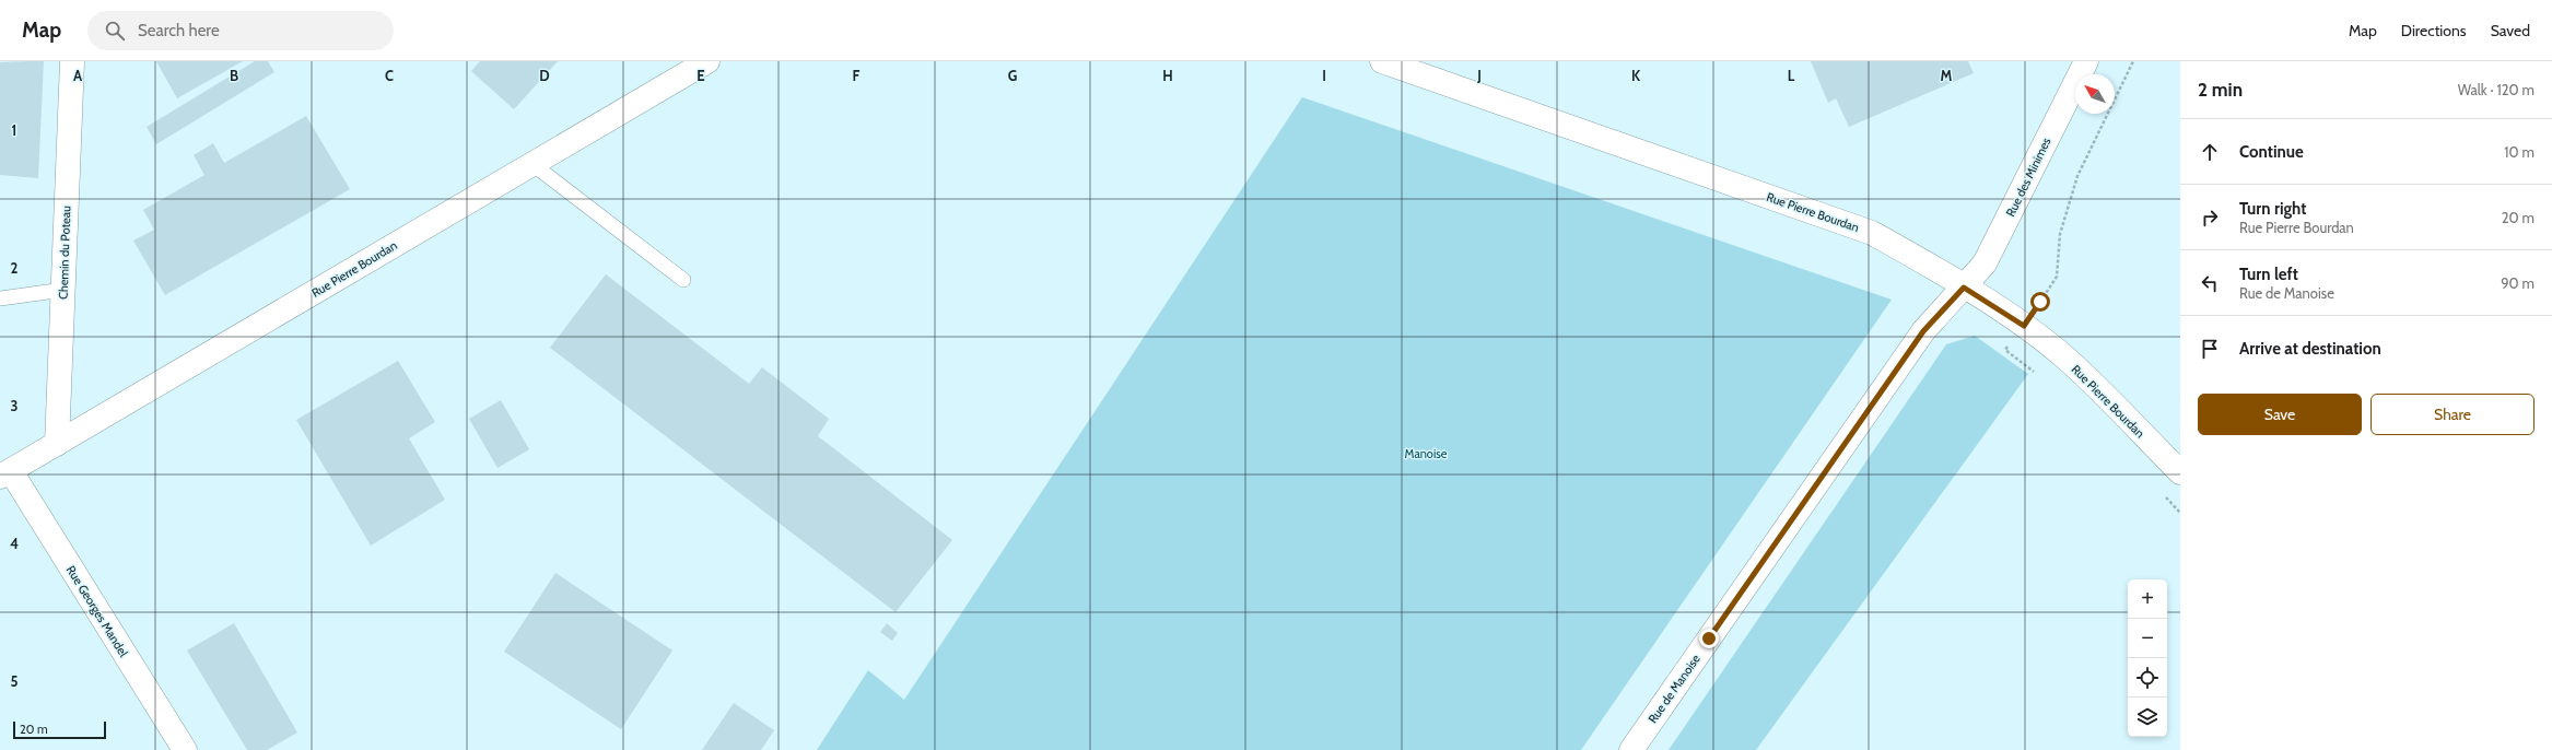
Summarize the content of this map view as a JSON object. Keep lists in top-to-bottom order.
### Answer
{
  "streets": {
    "street": [
      "Rue des Minimes",
      "Rue Pierre Bourdan",
      "Chemin du Poteau",
      "Rue Georges Mandel",
      "Rue de Manoise"
    ]
  },
  "crossings": [
    ["Rue des Minimes", "Rue Pierre Bourdan"],
    ["Rue des Minimes", "Rue de Manoise"],
    ["Rue Pierre Bourdan", "Chemin du Poteau"],
    ["Rue Pierre Bourdan", "Rue Georges Mandel"],
    ["Rue Pierre Bourdan", "Rue de Manoise"]
  ],
  "parks": ["Manoise"],
  "scale_bar": "20 m",
  "north": "top left",
  "page": {
    "header": "Map",
    "search": "Search here",
    "nav": ["Map", "Directions", "Saved"],
    "heading": ["2 min", "Walk · 120 m"],
    "list": [
      ["Continue", "10 m"],
      ["Turn right", "Rue Pierre Bourdan", "20 m"],
      ["Turn left", "Rue de Manoise", "90 m"],
      "Arrive at destination"
    ],
    "buttons": ["Save", "Share"],
    "map_buttons": ["+", "−"],
    "scale": "20 m"
  },
  "grid": {
    "columns": [
      "A",
      "B",
      "C",
      "D",
      "E",
      "F",
      "G",
      "H",
      "I",
      "J",
      "K",
      "L",
      "M"
    ],
    "rows": [
      "1",
      "2",
      "3",
      "4",
      "5"
    ]
  }
}
